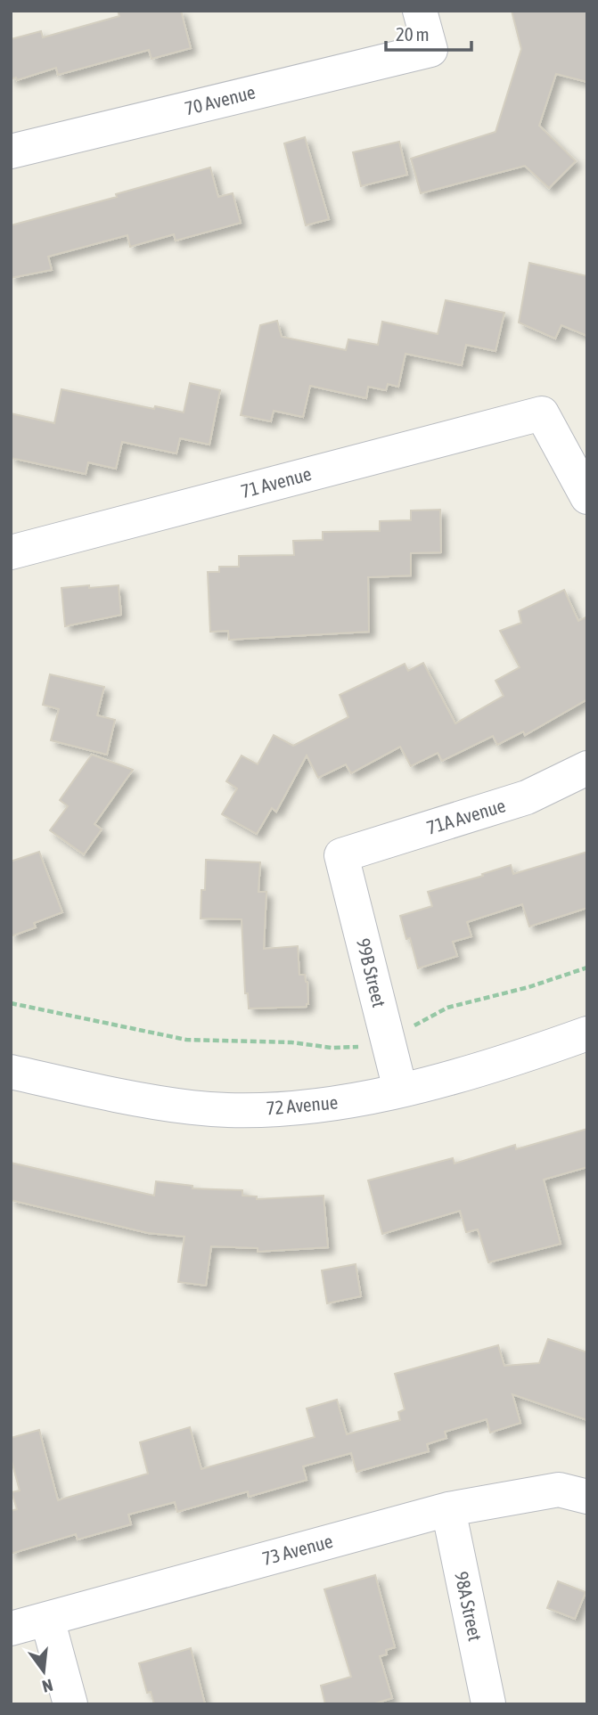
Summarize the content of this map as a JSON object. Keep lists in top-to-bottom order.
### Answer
{
  "streets": {
    "street": [
      "70 Avenue",
      "71 Avenue",
      "71A Avenue",
      "99B Street",
      "72 Avenue",
      "73 Avenue",
      "98A Street"
    ]
  },
  "crossings": [
    ["71A Avenue", "99B Street"],
    ["99B Street", "72 Avenue"],
    ["73 Avenue", "98A Street"]
  ],
  "scale_bar": "20 m",
  "north": "bottom"
}
